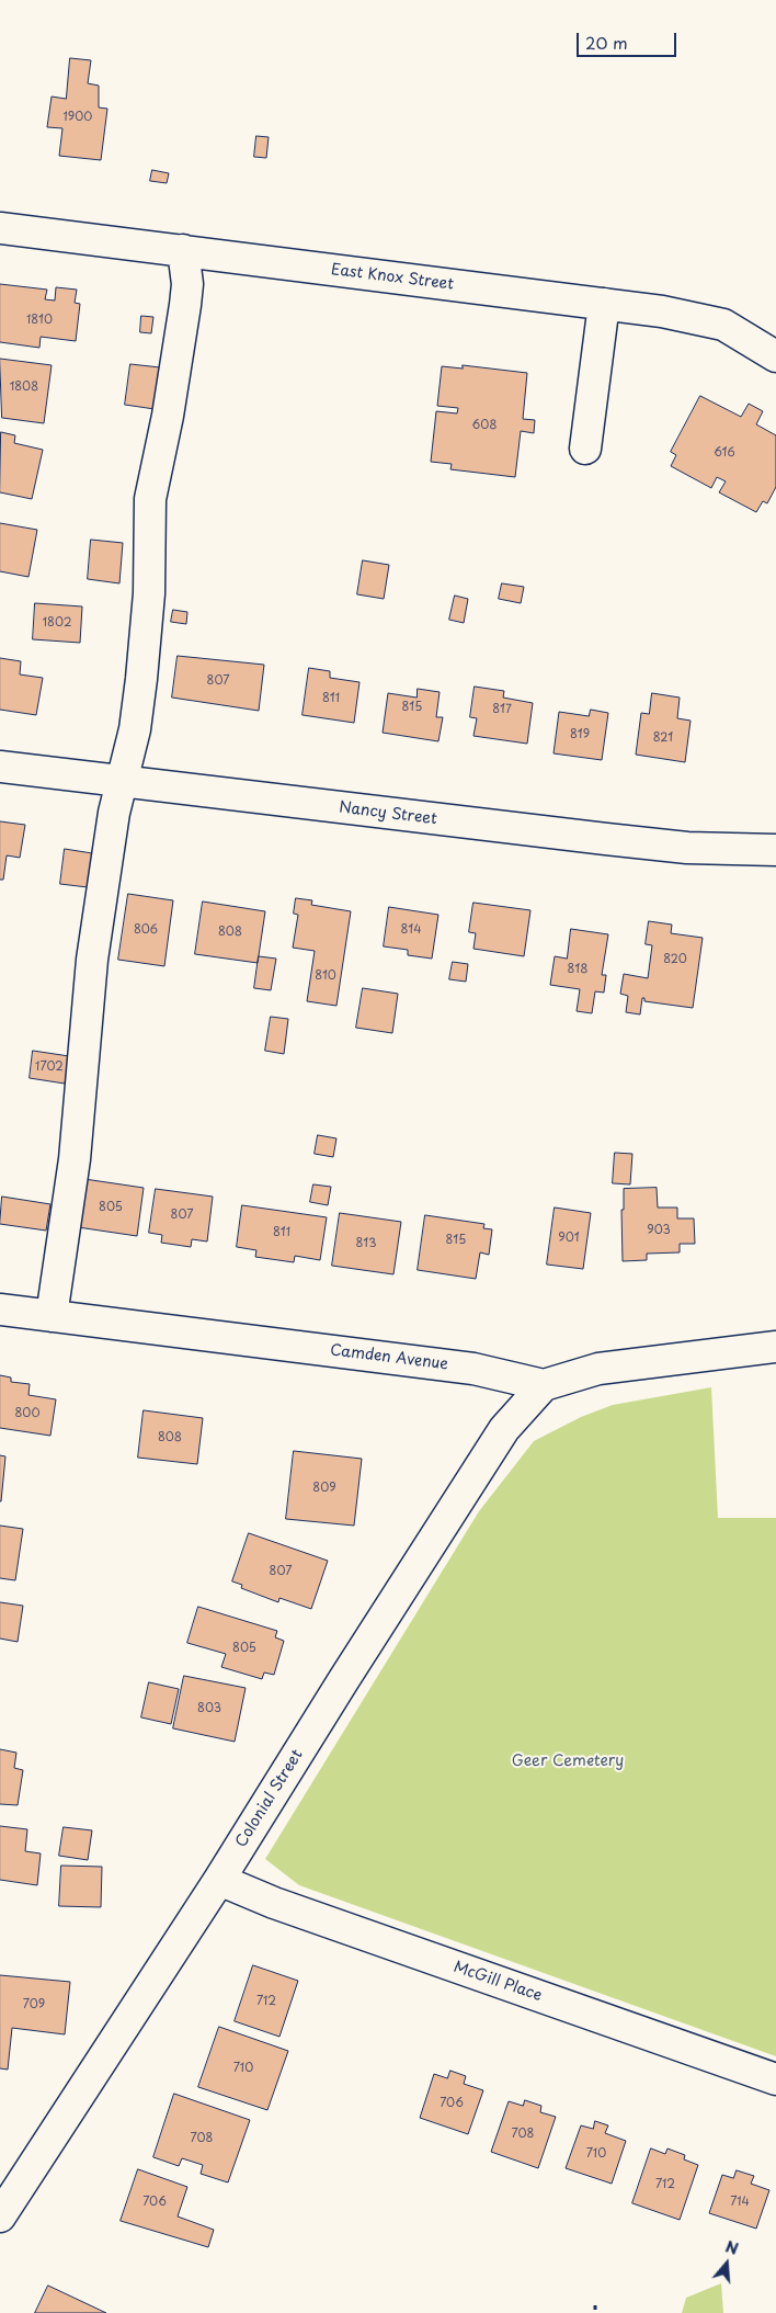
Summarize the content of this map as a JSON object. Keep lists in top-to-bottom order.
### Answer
{
  "streets": {
    "street": [
      "East Knox Street",
      "Nancy Street",
      "Camden Avenue",
      "Colonial Street",
      "McGill Place"
    ]
  },
  "crossings": [
    ["Camden Avenue", "Colonial Street"],
    ["Colonial Street", "McGill Place"]
  ],
  "parks": ["Geer Cemetery"],
  "house_numbers": [
    "1900",
    "1810",
    "1808",
    "608",
    "616",
    "1802",
    "807",
    "811",
    "815",
    "817",
    "819",
    "821",
    "806",
    "814",
    "808",
    "820",
    "818",
    "810",
    "1702",
    "805",
    "807",
    "903",
    "811",
    "901",
    "815",
    "813",
    "800",
    "808",
    "809",
    "807",
    "805",
    "803",
    "712",
    "709",
    "710",
    "706",
    "708",
    "708",
    "710",
    "712",
    "706",
    "714"
  ],
  "scale_bar": "20 m",
  "north": "top"
}
